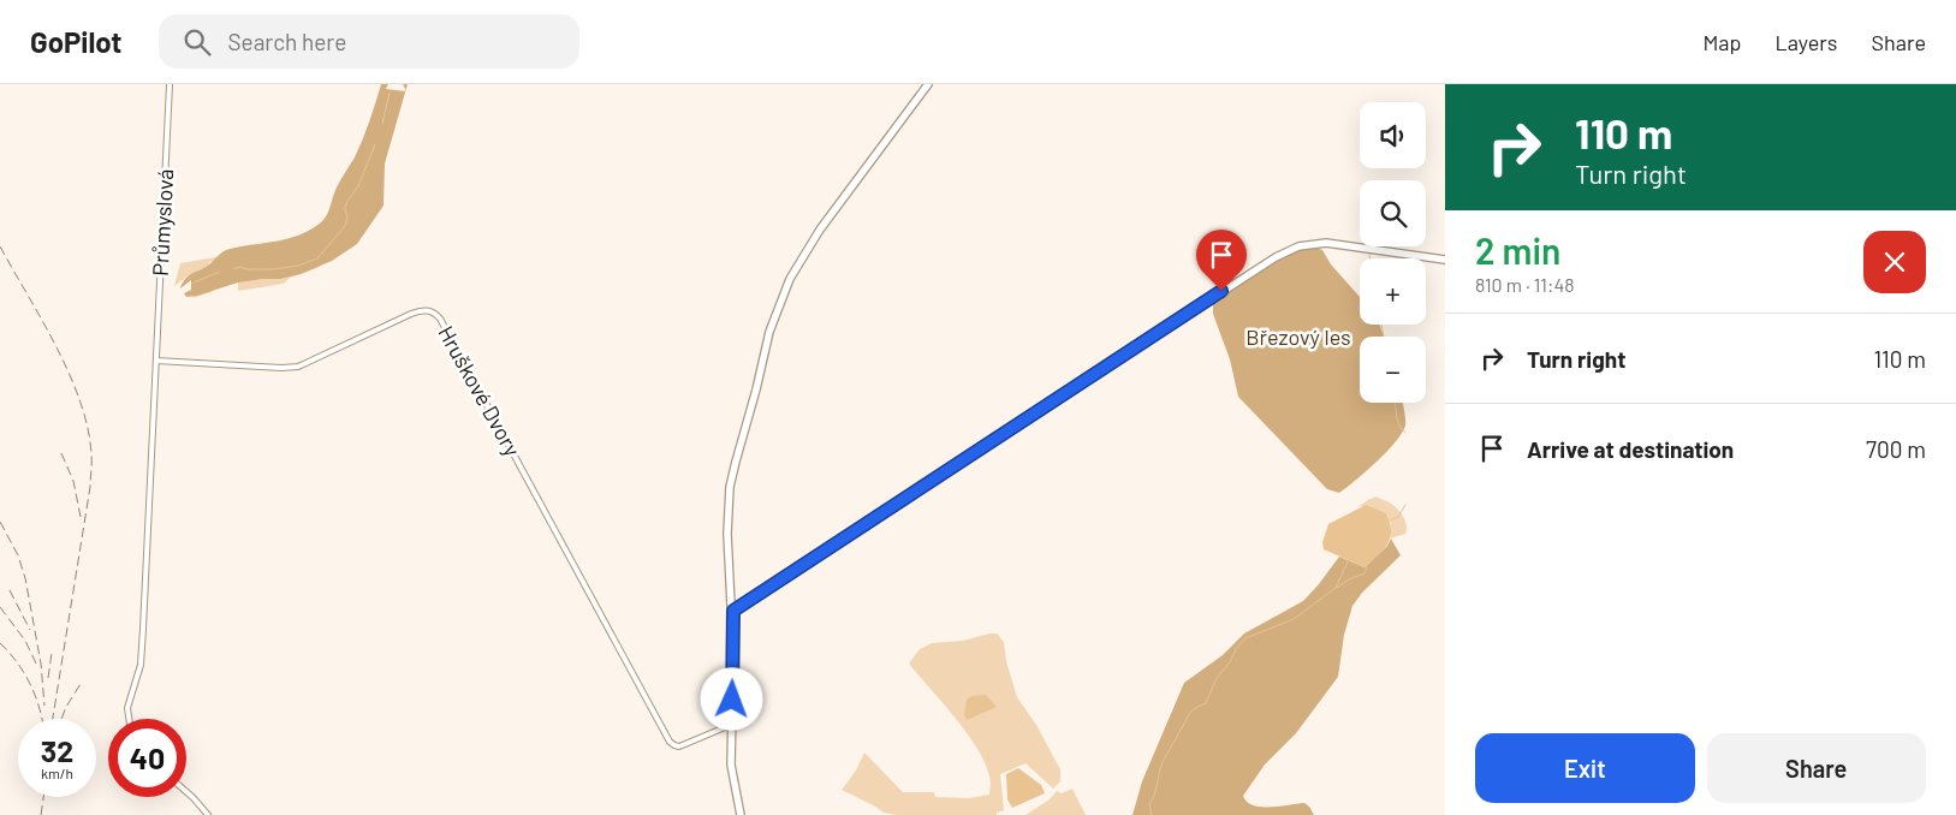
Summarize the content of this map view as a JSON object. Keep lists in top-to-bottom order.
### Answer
{
  "streets": {
    "street": ["Průmyslová", "Hruškové Dvory"]
  },
  "crossings": [
    ["Průmyslová", "Hruškové Dvory"]
  ],
  "parks": ["Březový les"],
  "page": {
    "header": "GoPilot",
    "search": "Search here",
    "nav": ["Map", "Layers", "Share"],
    "turn": ["110 m", "Turn right"],
    "map_buttons": ["+", "−"],
    "heading": ["2 min", "810 m · 11:48"],
    "list": [
      {
        "name": "Turn right",
        "value": "110 m"
      },
      {
        "name": "Arrive at destination",
        "value": "700 m"
      }
    ],
    "speed": "32 km/h",
    "limit": "40",
    "buttons": ["Exit", "Share"]
  }
}
